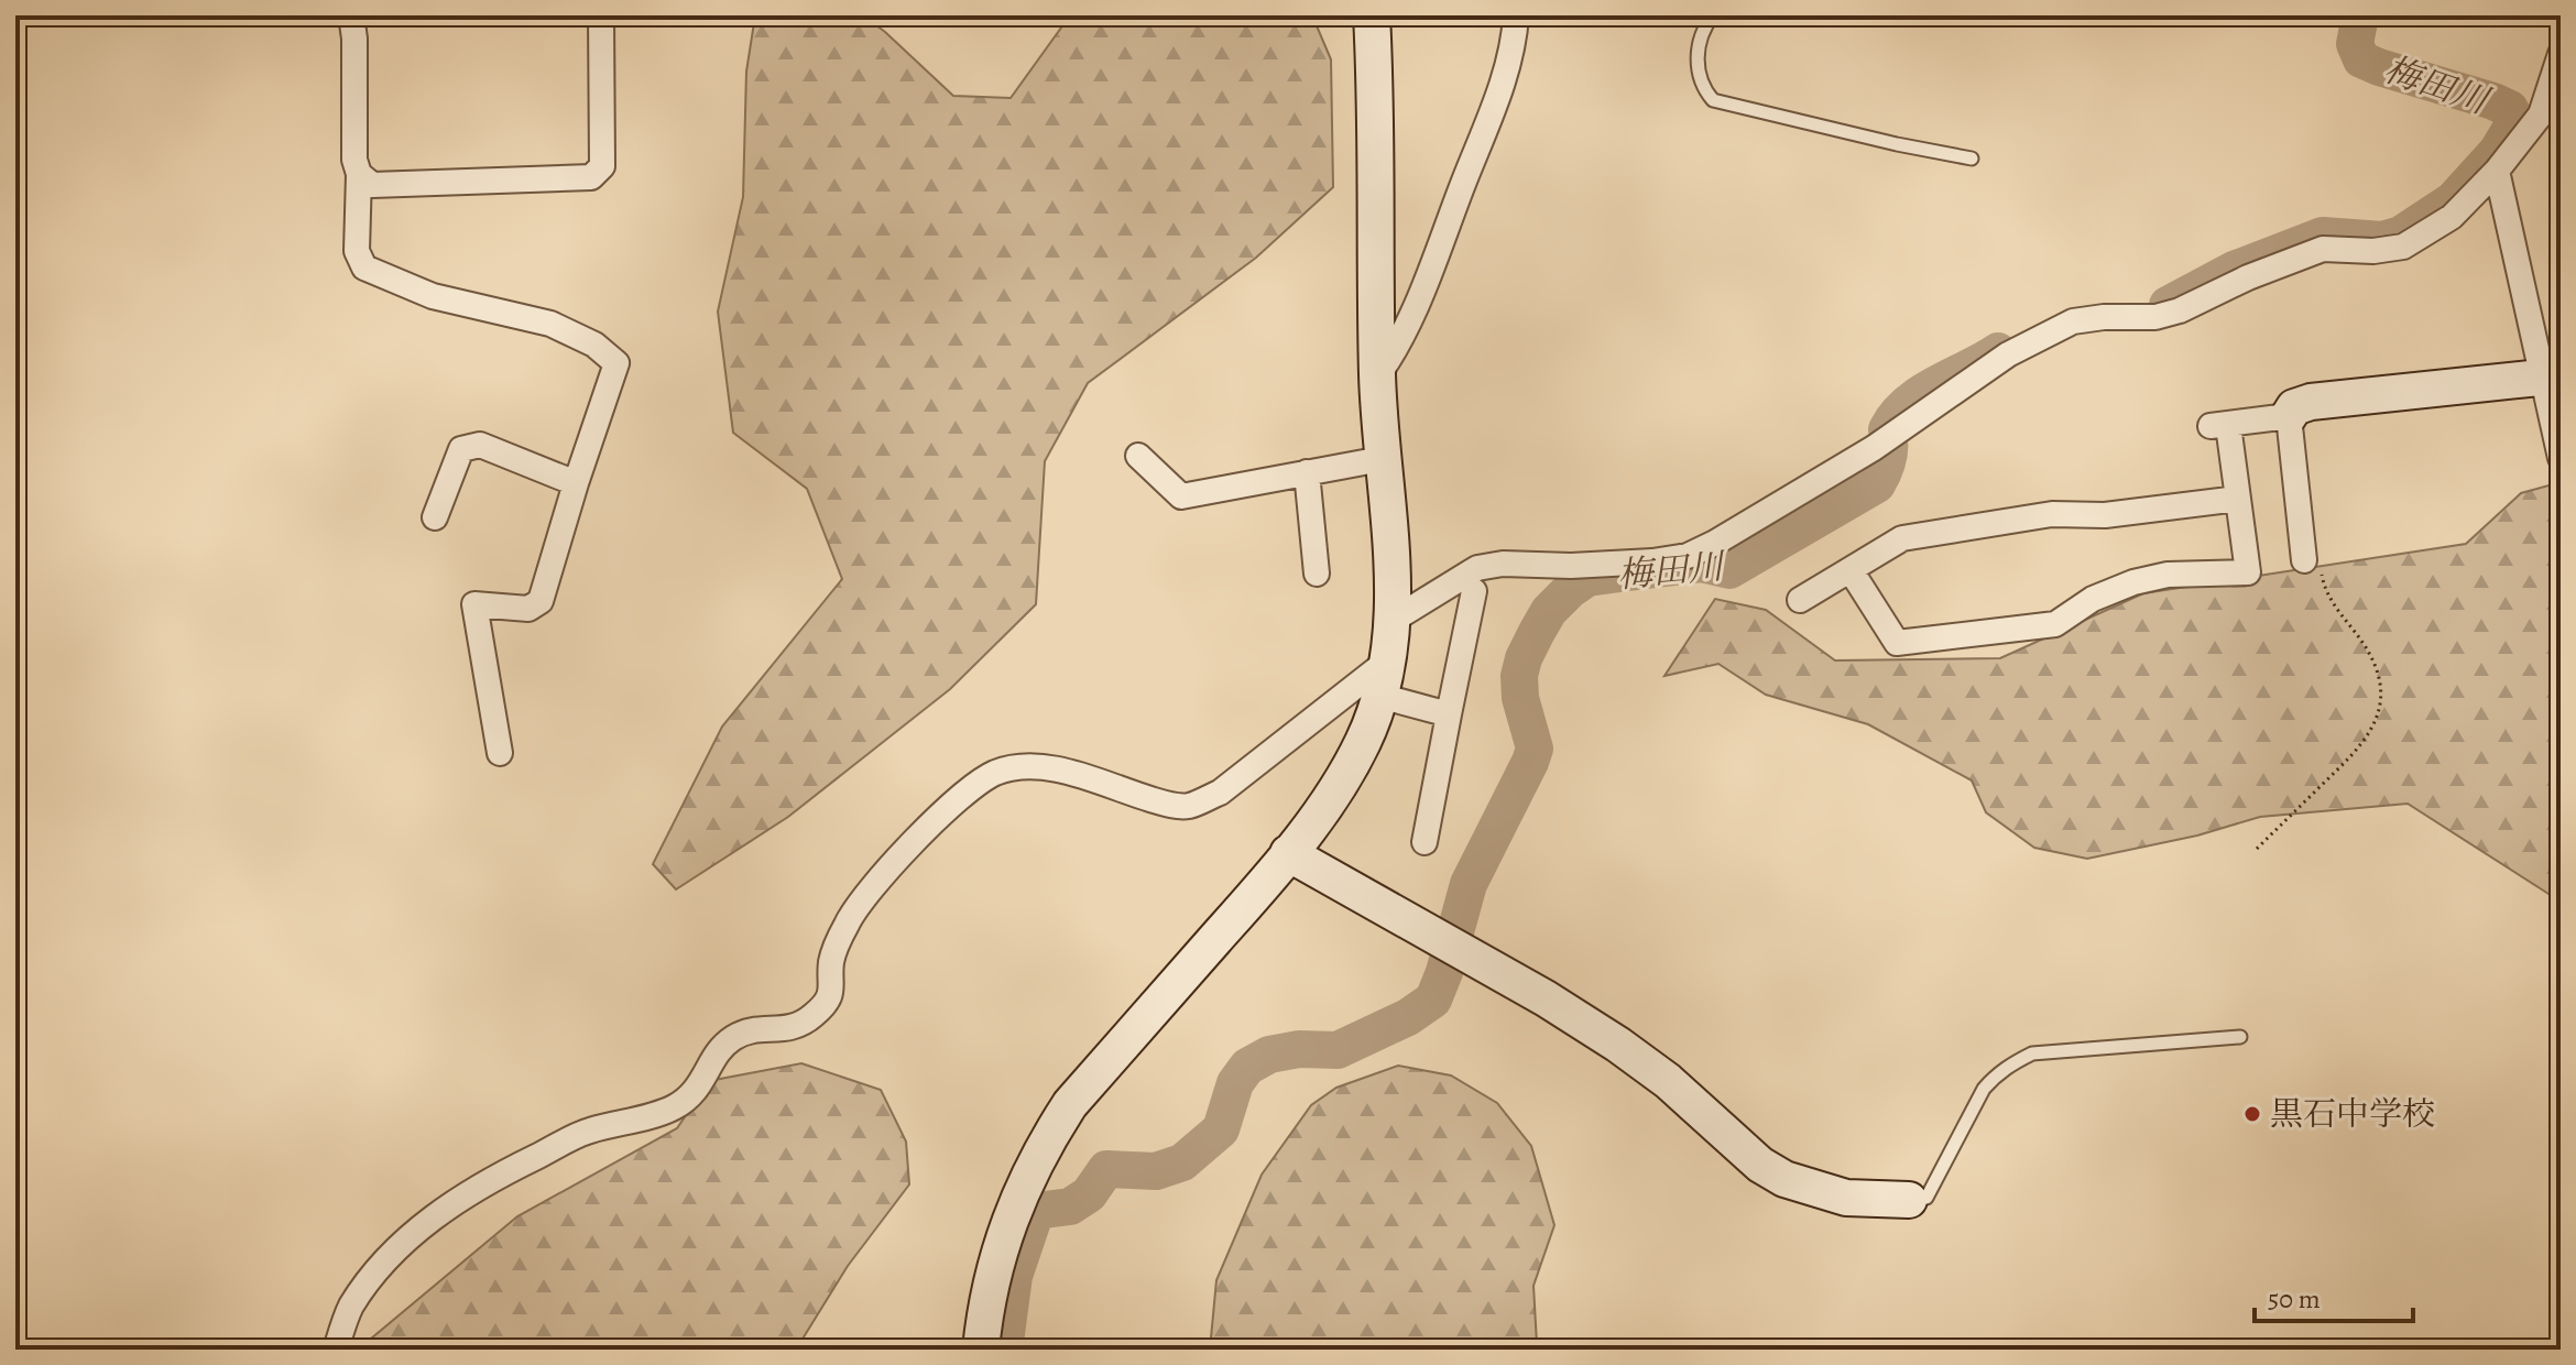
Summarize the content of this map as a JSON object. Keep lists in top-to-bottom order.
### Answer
{
  "water": ["梅田川"],
  "places": ["黒石中学校"],
  "scale_bar": "50 m"
}
